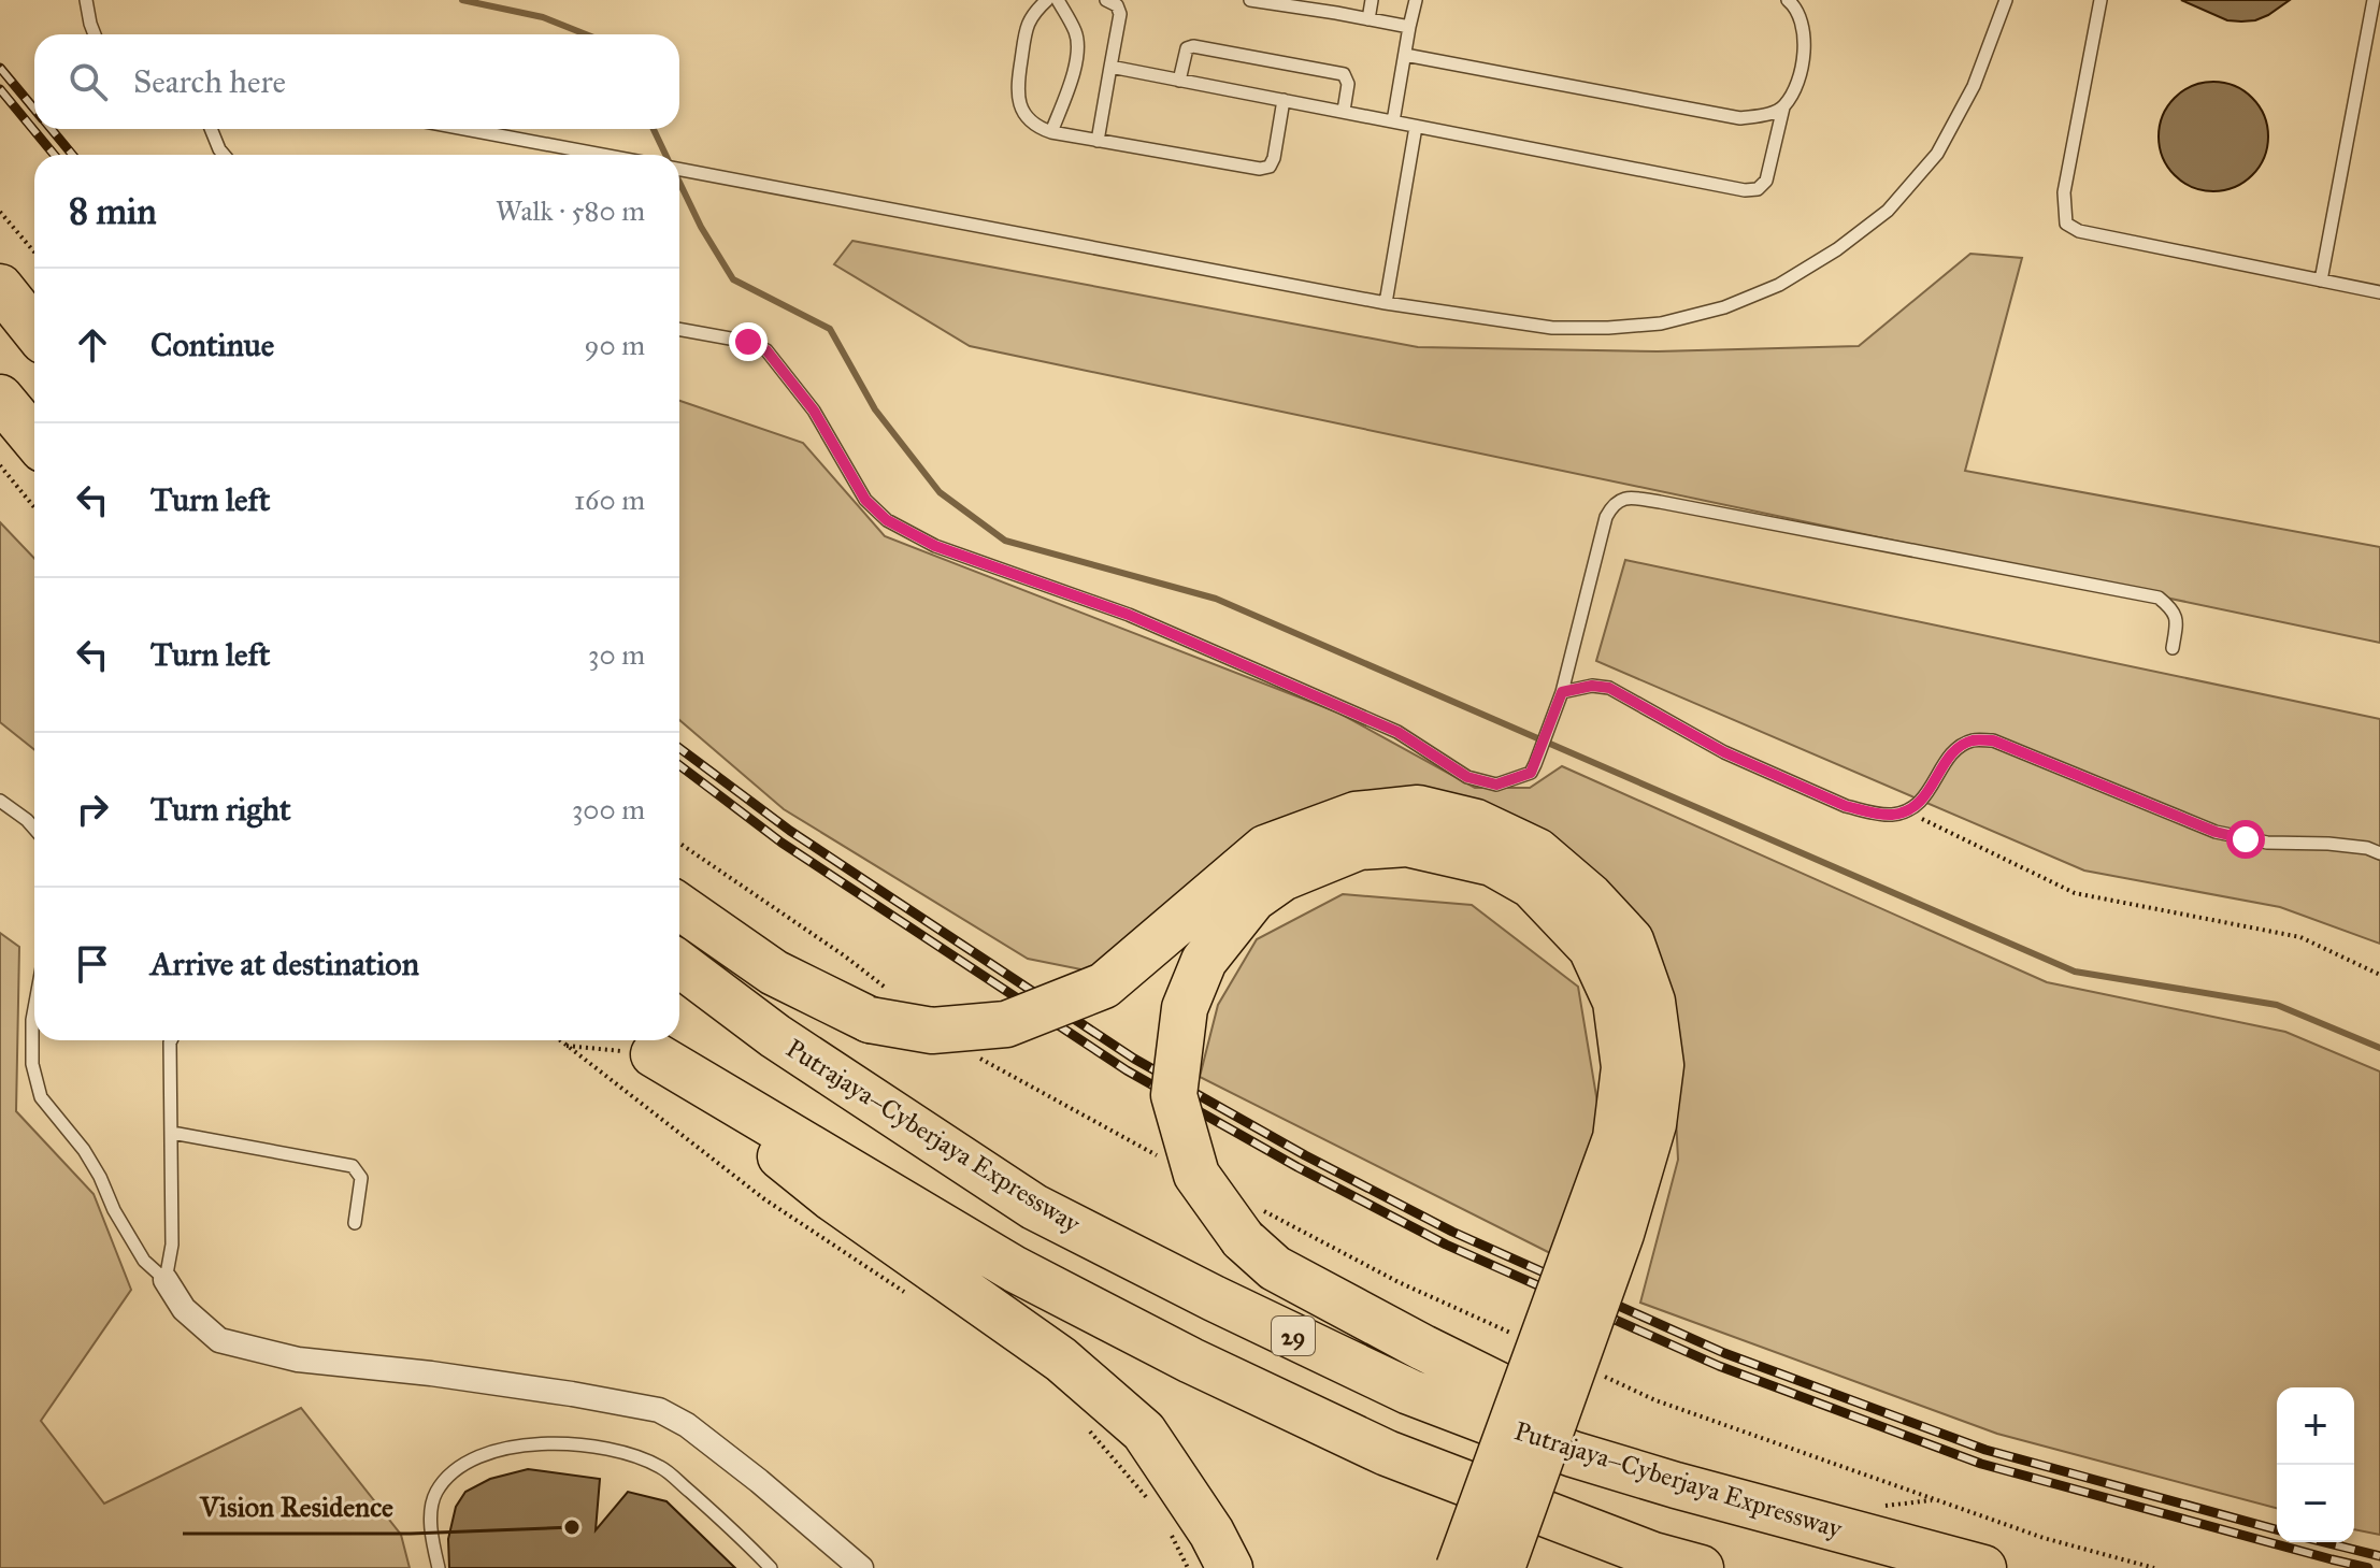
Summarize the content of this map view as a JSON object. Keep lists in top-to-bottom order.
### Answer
{
  "streets": {
    "highway": ["Putrajaya–Cyberjaya Expressway", "29"]
  },
  "places": ["Vision Residence"],
  "page": {
    "search": "Search here",
    "heading": ["8 min", "Walk · 580 m"],
    "list": [
      ["Continue", "90 m"],
      ["Turn left", "160 m"],
      ["Turn left", "30 m"],
      ["Turn right", "300 m"],
      "Arrive at destination"
    ],
    "map_buttons": ["+", "−"]
  }
}
